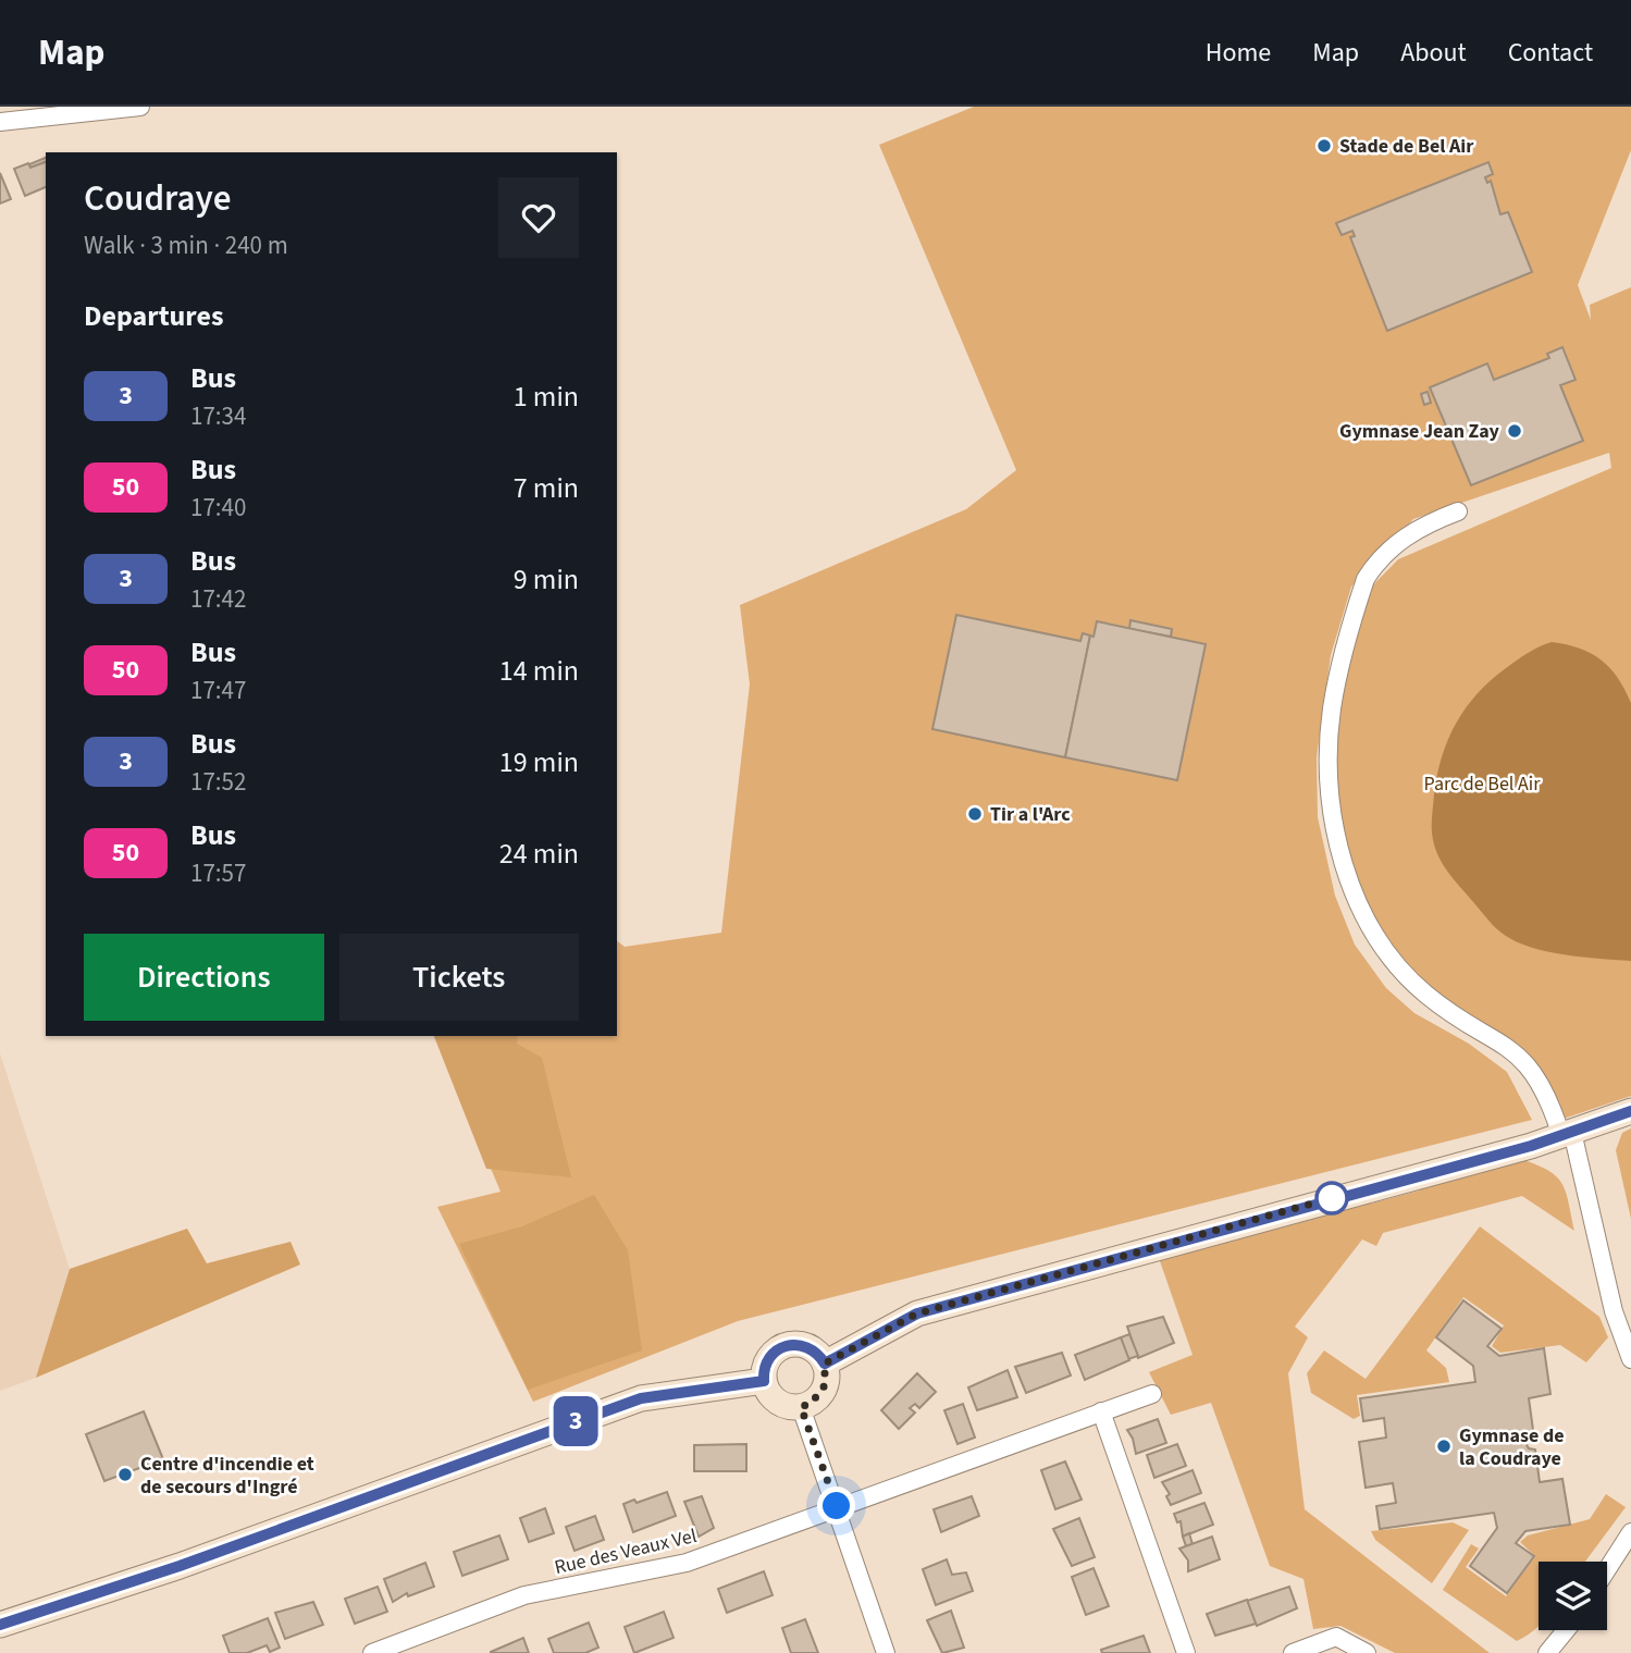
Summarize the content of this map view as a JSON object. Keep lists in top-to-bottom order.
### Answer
{
  "streets": {
    "street": ["Rue des Veaux Vel"]
  },
  "parks": ["Parc de Bel Air"],
  "places": [
    "Stade de Bel Air",
    "Gymnase Jean Zay",
    "Tir a l'Arc",
    "Gymnase de la Coudraye",
    "Centre d'incendie et de secours d'Ingré"
  ],
  "lines": ["bus line 3"],
  "page": {
    "header": "Map",
    "nav": [
      "Home",
      "Map",
      "About",
      "Contact"
    ],
    "on_map": "3",
    "heading": [
      ["Coudraye", "Walk · 3 min · 240 m"],
      "Departures"
    ],
    "list": [
      {
        "mark": "3",
        "name": "Bus",
        "note": "17:34",
        "value": "1 min"
      },
      {
        "mark": "50",
        "name": "Bus",
        "note": "17:40",
        "value": "7 min"
      },
      {
        "mark": "3",
        "name": "Bus",
        "note": "17:42",
        "value": "9 min"
      },
      {
        "mark": "50",
        "name": "Bus",
        "note": "17:47",
        "value": "14 min"
      },
      {
        "mark": "3",
        "name": "Bus",
        "note": "17:52",
        "value": "19 min"
      },
      {
        "mark": "50",
        "name": "Bus",
        "note": "17:57",
        "value": "24 min"
      }
    ],
    "buttons": ["Directions", "Tickets"]
  }
}
